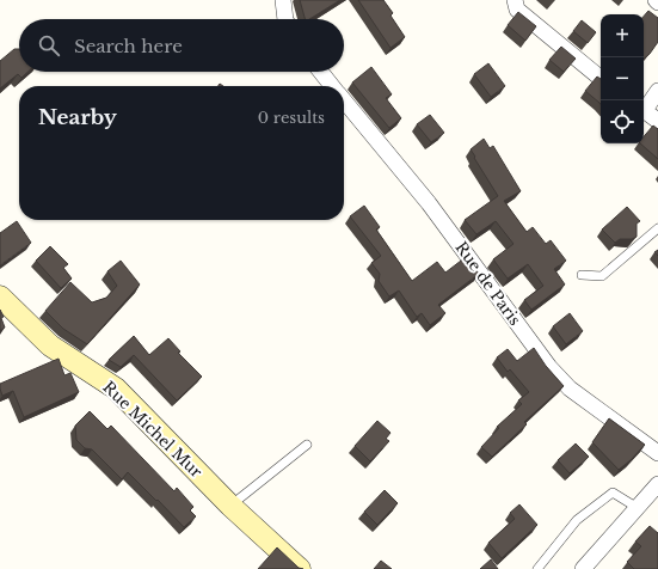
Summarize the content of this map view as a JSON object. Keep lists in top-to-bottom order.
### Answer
{
  "streets": {
    "street": ["Rue de Paris", "Rue Michel Mur"]
  },
  "page": {
    "map_buttons": ["+", "−"],
    "search": "Search here",
    "heading": ["Nearby", "0 results"]
  }
}
